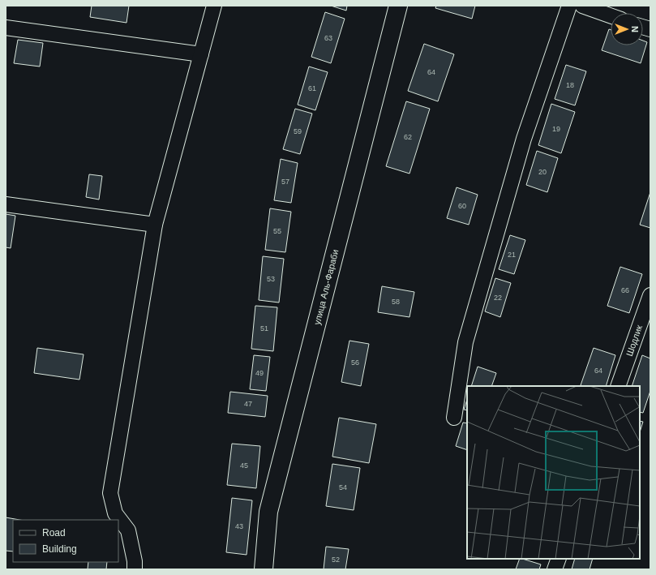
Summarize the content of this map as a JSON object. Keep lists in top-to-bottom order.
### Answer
{
  "streets": {
    "main road": ["улица Аль-Фараби"],
    "street": ["Шодлик"]
  },
  "house_numbers": [
    "63",
    "64",
    "18",
    "61",
    "19",
    "59",
    "62",
    "20",
    "57",
    "60",
    "55",
    "21",
    "53",
    "66",
    "22",
    "58",
    "51",
    "56",
    "64",
    "49",
    "47",
    "45",
    "54",
    "43",
    "52"
  ],
  "legend": ["Road", "Building"],
  "north": "right"
}
